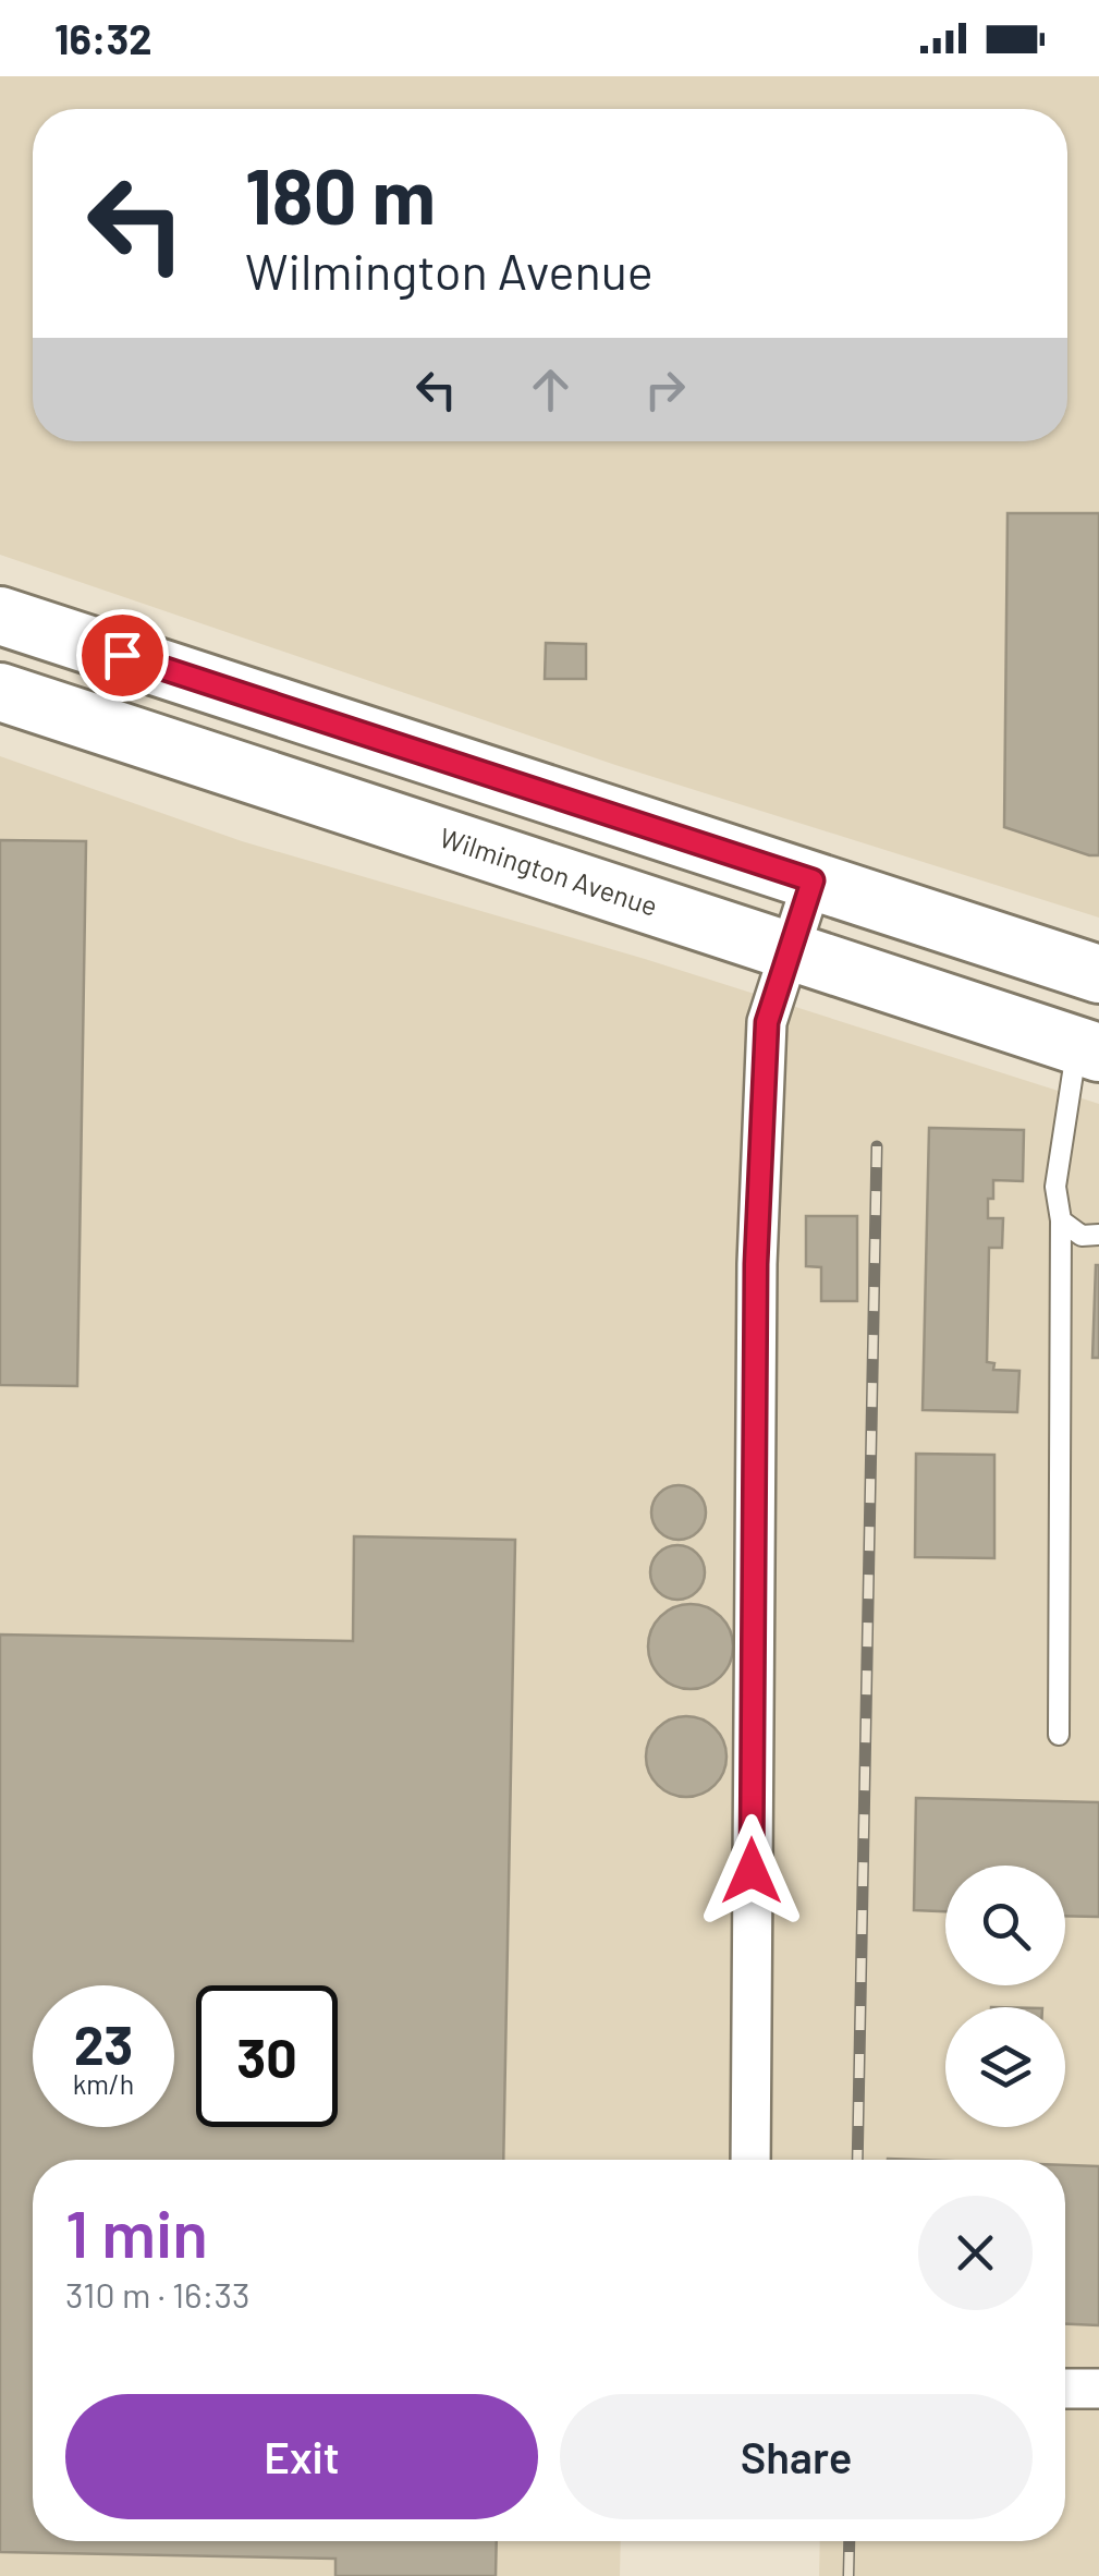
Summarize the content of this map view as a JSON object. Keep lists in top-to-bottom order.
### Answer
{
  "streets": {
    "main road": ["Wilmington Avenue"]
  },
  "page": {
    "status": "16:32",
    "turn": ["180 m", "Wilmington Avenue"],
    "speed": "23 km/h",
    "limit": "30",
    "heading": ["1 min", "310 m · 16:33"],
    "buttons": ["Exit", "Share"]
  }
}
